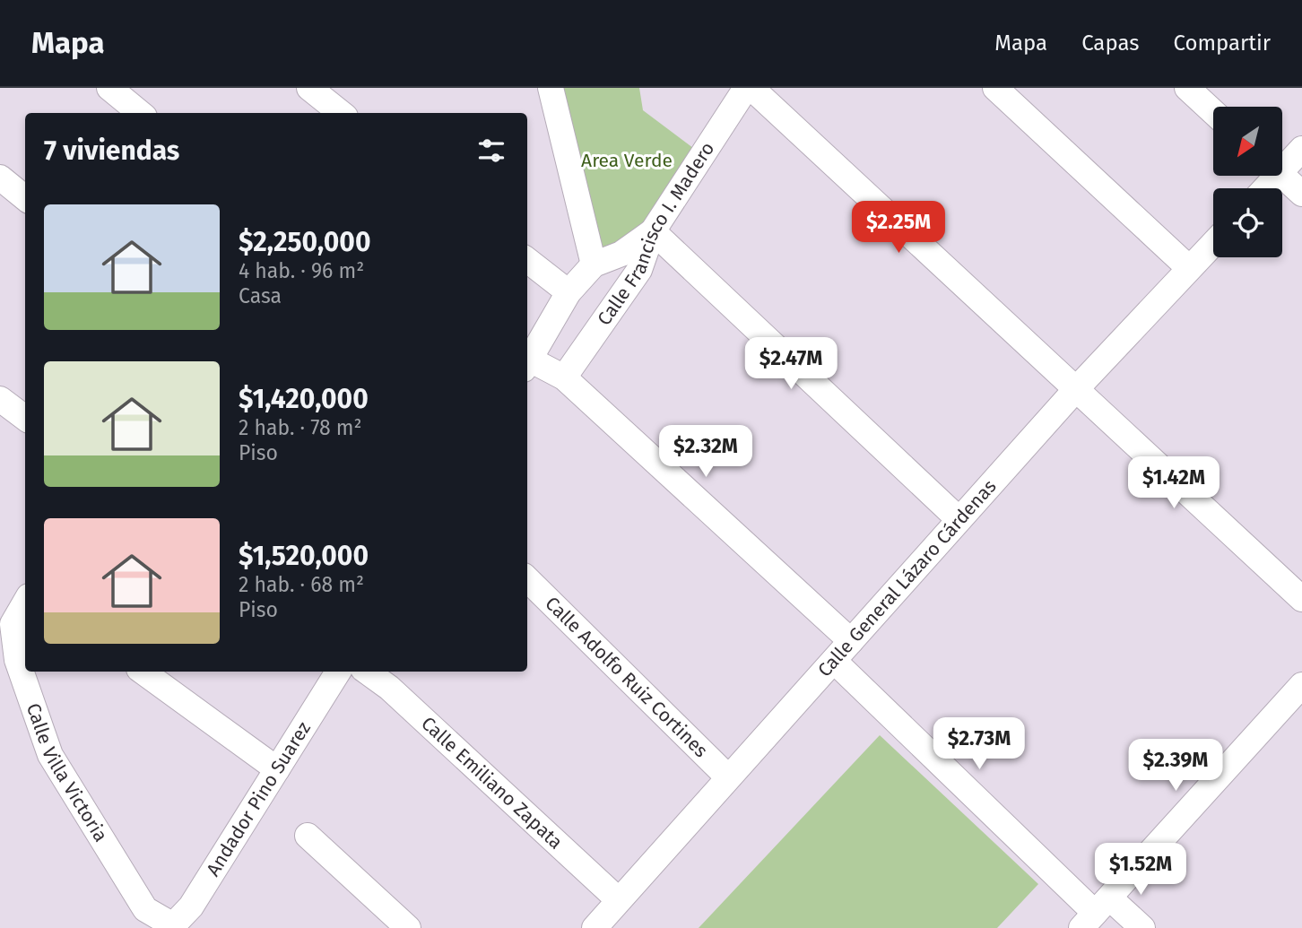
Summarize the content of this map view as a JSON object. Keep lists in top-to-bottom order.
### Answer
{
  "streets": {
    "street": [
      "Calle Francisco I. Madero",
      "Calle General Lázaro Cárdenas",
      "Calle Adolfo Ruiz Cortines",
      "Calle Villa Victoria",
      "Calle Emiliano Zapata",
      "Andador Pino Suarez"
    ]
  },
  "crossings": [
    ["Calle General Lázaro Cárdenas", "Calle Adolfo Ruiz Cortines"],
    ["Calle General Lázaro Cárdenas", "Calle Emiliano Zapata"],
    ["Calle Villa Victoria", "Andador Pino Suarez"]
  ],
  "parks": ["Area Verde"],
  "north": "bottom left",
  "page": {
    "header": "Mapa",
    "nav": ["Mapa", "Capas", "Compartir"],
    "heading": "7 viviendas",
    "list": [
      {
        "name": "$2,250,000",
        "note": "4 hab. · 96 m² · Casa"
      },
      {
        "name": "$1,420,000",
        "note": "2 hab. · 78 m² · Piso"
      },
      {
        "name": "$1,520,000",
        "note": "2 hab. · 68 m² · Piso"
      }
    ],
    "price": [
      "$2.25M",
      "$2.47M",
      "$2.32M",
      "$1.42M",
      "$2.73M",
      "$2.39M",
      "$1.52M"
    ]
  }
}
